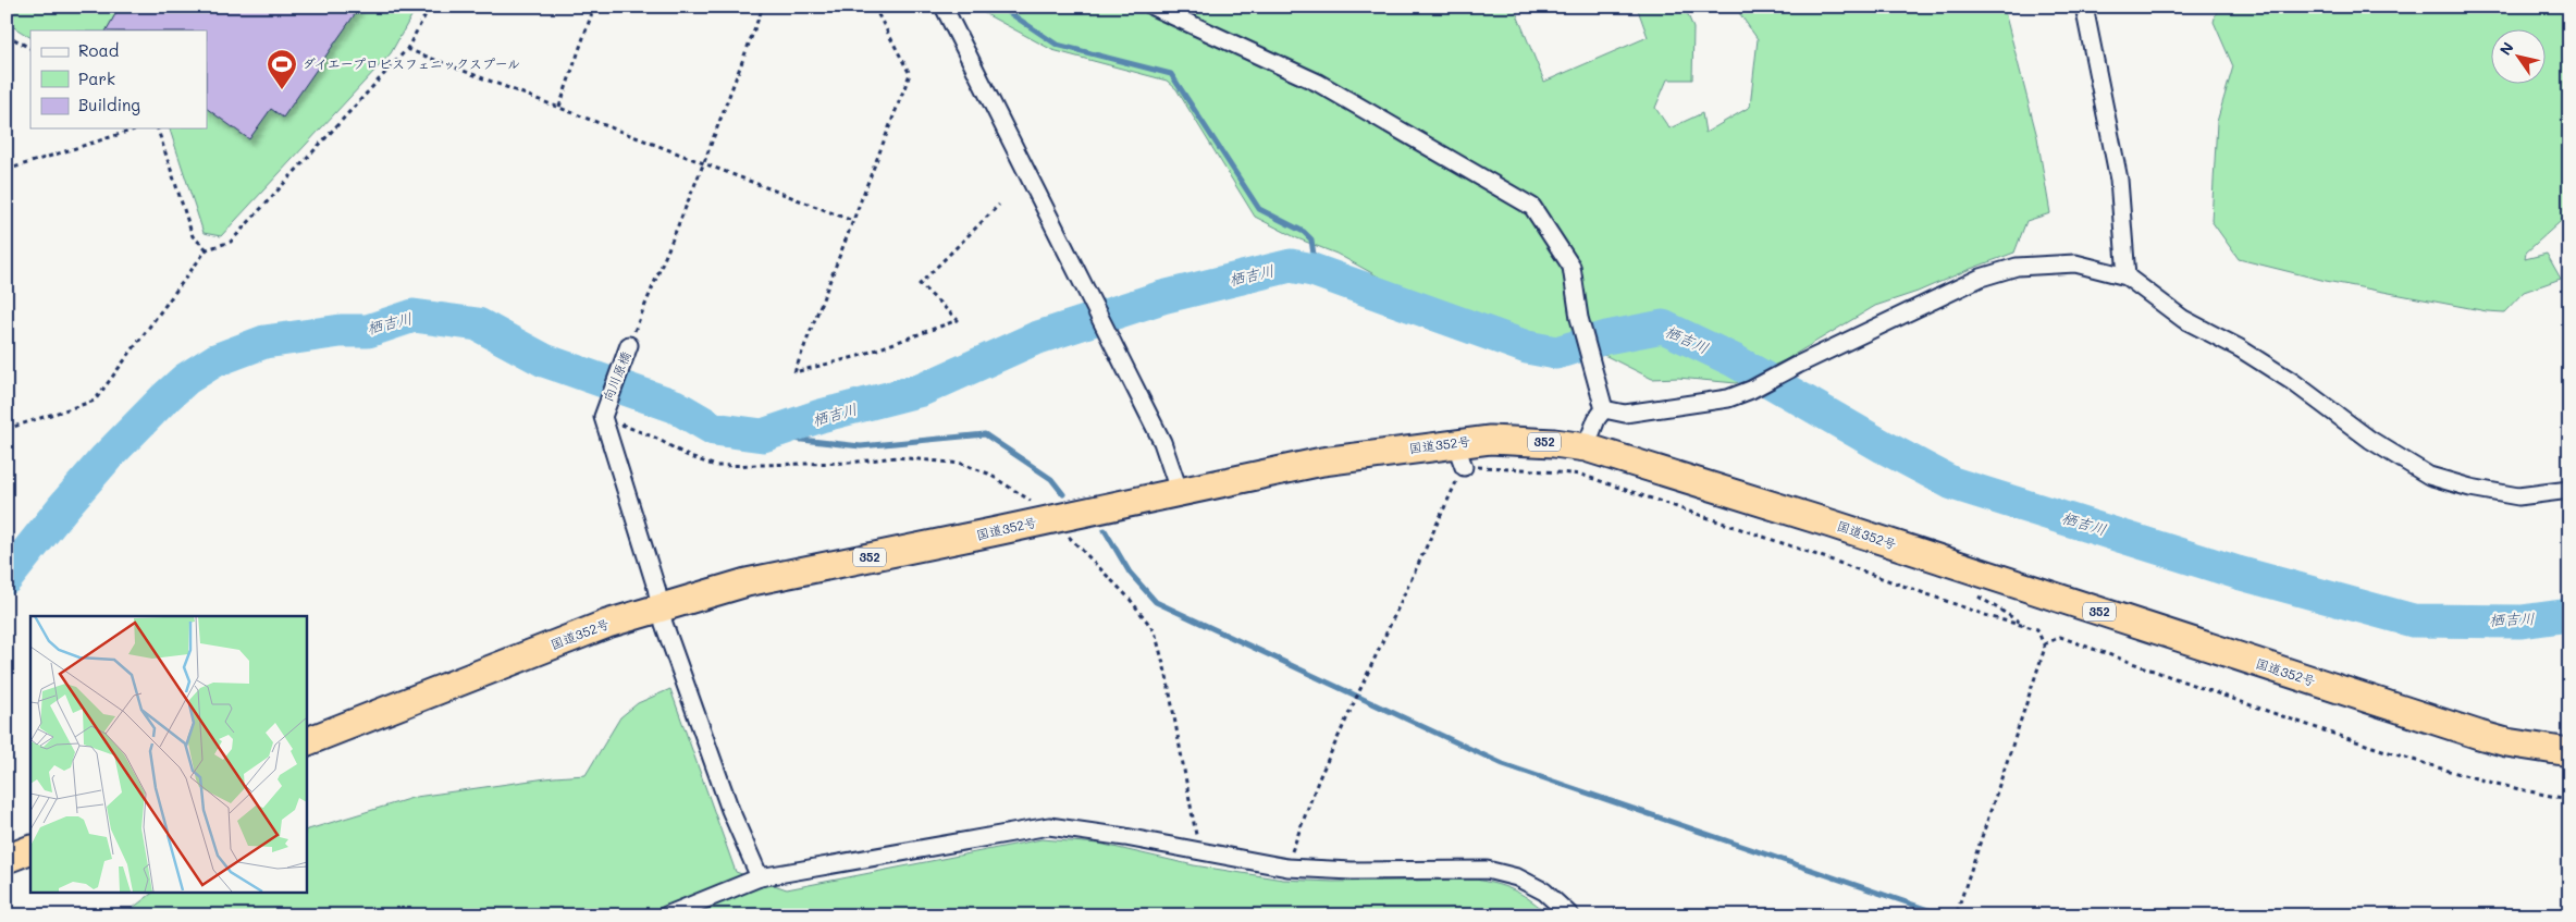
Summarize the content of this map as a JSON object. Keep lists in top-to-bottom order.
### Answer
{
  "streets": {
    "highway": ["352", "国道352号"],
    "street": ["向川原橋"]
  },
  "water": ["栖吉川"],
  "places": {
    "sports": ["ダイエープロビスフェニックスプール"]
  },
  "legend": ["Road", "Park", "Building"],
  "north": "top left"
}
